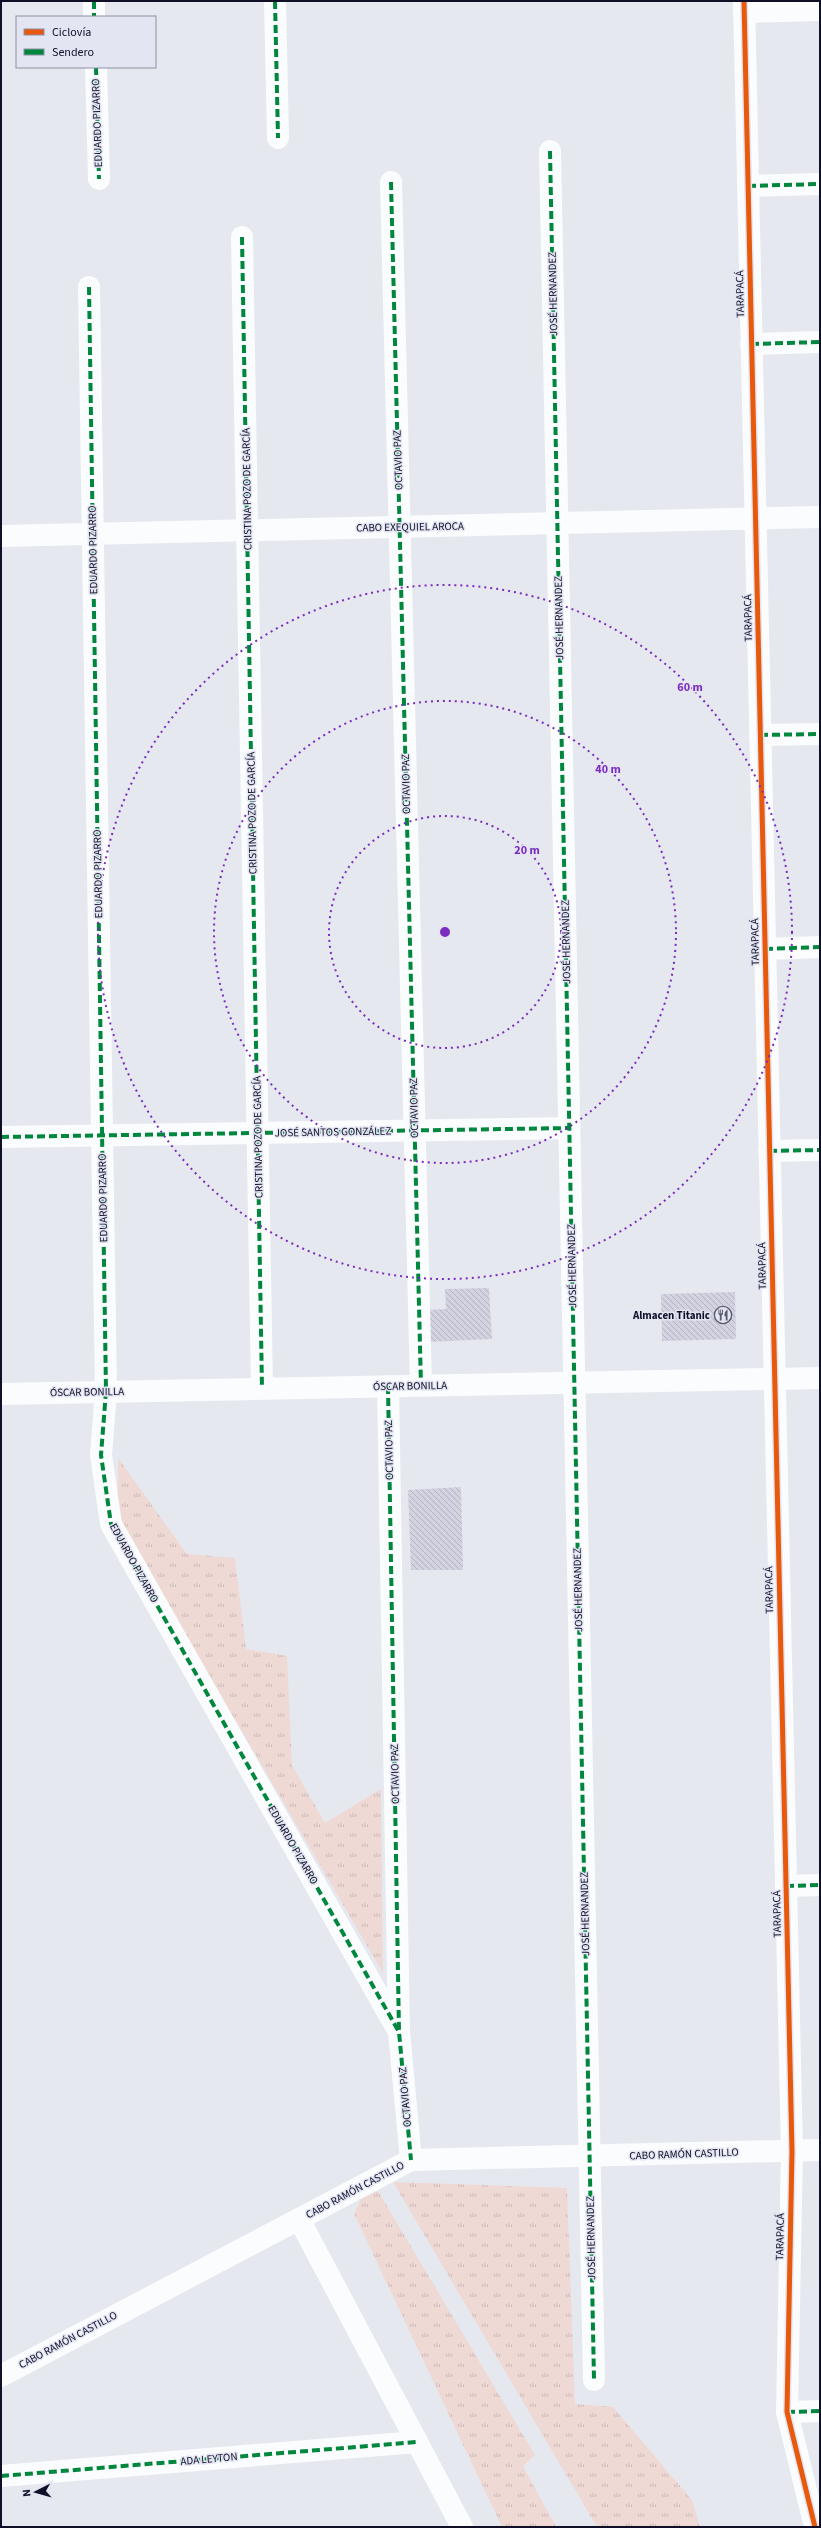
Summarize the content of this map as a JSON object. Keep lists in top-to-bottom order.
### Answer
{
  "streets": {
    "street": [
      "EDUARDO PIZARRO",
      "JOSÉ HERNANDEZ",
      "TARAPACÁ",
      "OCTAVIO PAZ",
      "CRISTINA POZO DE GARCÍA",
      "CABO EXEQUIEL AROCA",
      "JOSÉ SANTOS GONZÁLEZ",
      "ÓSCAR BONILLA",
      "CABO RAMÓN CASTILLO",
      "ADA LEYTON"
    ]
  },
  "crossings": [
    ["EDUARDO PIZARRO", "OCTAVIO PAZ"],
    ["EDUARDO PIZARRO", "CABO EXEQUIEL AROCA"],
    ["EDUARDO PIZARRO", "JOSÉ SANTOS GONZÁLEZ"],
    ["EDUARDO PIZARRO", "ÓSCAR BONILLA"],
    ["JOSÉ HERNANDEZ", "CABO EXEQUIEL AROCA"],
    ["JOSÉ HERNANDEZ", "JOSÉ SANTOS GONZÁLEZ"],
    ["JOSÉ HERNANDEZ", "ÓSCAR BONILLA"],
    ["JOSÉ HERNANDEZ", "CABO RAMÓN CASTILLO"],
    ["TARAPACÁ", "CABO EXEQUIEL AROCA"],
    ["TARAPACÁ", "ÓSCAR BONILLA"],
    ["TARAPACÁ", "CABO RAMÓN CASTILLO"],
    ["OCTAVIO PAZ", "CABO EXEQUIEL AROCA"],
    ["OCTAVIO PAZ", "JOSÉ SANTOS GONZÁLEZ"],
    ["OCTAVIO PAZ", "ÓSCAR BONILLA"],
    ["OCTAVIO PAZ", "CABO RAMÓN CASTILLO"],
    ["CRISTINA POZO DE GARCÍA", "CABO EXEQUIEL AROCA"],
    ["CRISTINA POZO DE GARCÍA", "JOSÉ SANTOS GONZÁLEZ"],
    ["CRISTINA POZO DE GARCÍA", "ÓSCAR BONILLA"]
  ],
  "places": {
    "restaurant": ["Almacen Titanic"]
  },
  "legend": ["Ciclovía", "Sendero"],
  "north": "left",
  "rings": ["60 m", "40 m", "20 m"]
}
